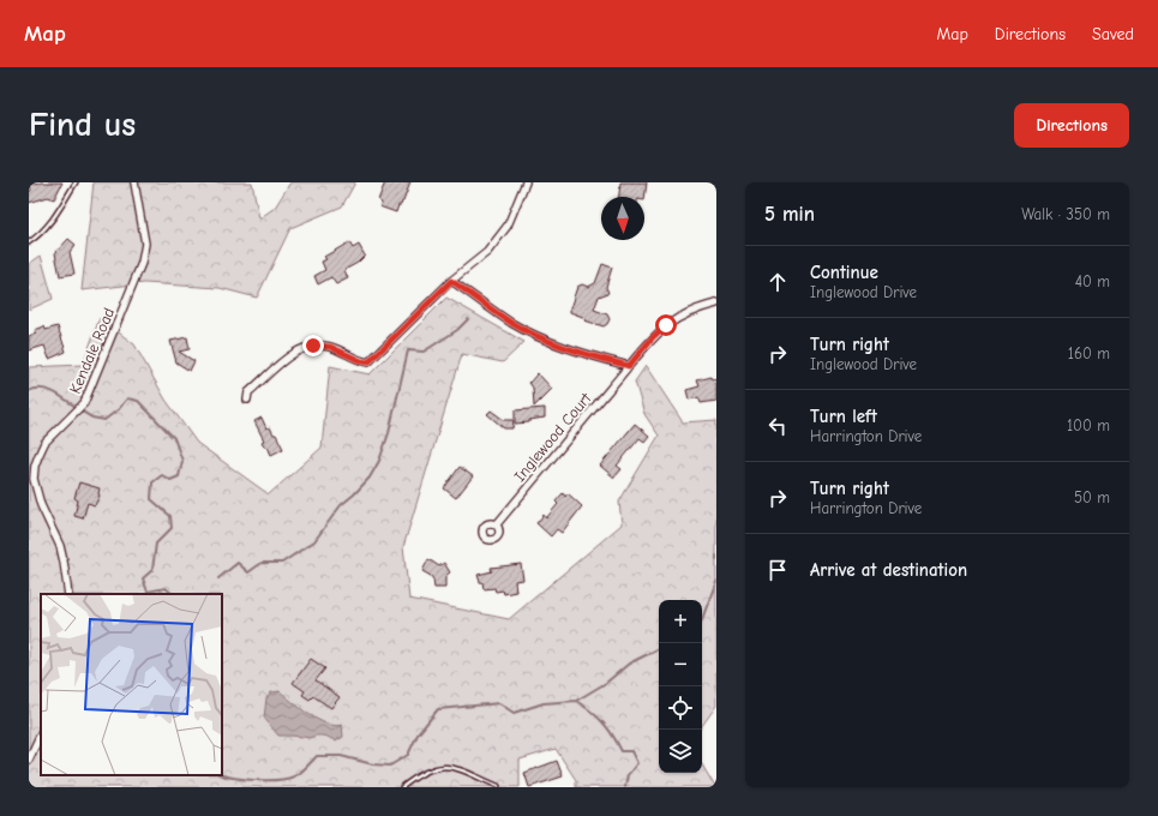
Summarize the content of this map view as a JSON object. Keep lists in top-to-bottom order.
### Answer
{
  "streets": {
    "street": ["Kendale Road", "Inglewood Court"]
  },
  "north": "bottom",
  "page": {
    "header": "Map",
    "nav": ["Map", "Directions", "Saved"],
    "buttons": "Directions",
    "title": "Find us",
    "heading": ["5 min", "Walk · 350 m"],
    "list": [
      ["Continue", "Inglewood Drive", "40 m"],
      ["Turn right", "Inglewood Drive", "160 m"],
      ["Turn left", "Harrington Drive", "100 m"],
      ["Turn right", "Harrington Drive", "50 m"],
      "Arrive at destination"
    ],
    "map_buttons": ["+", "−"]
  }
}
